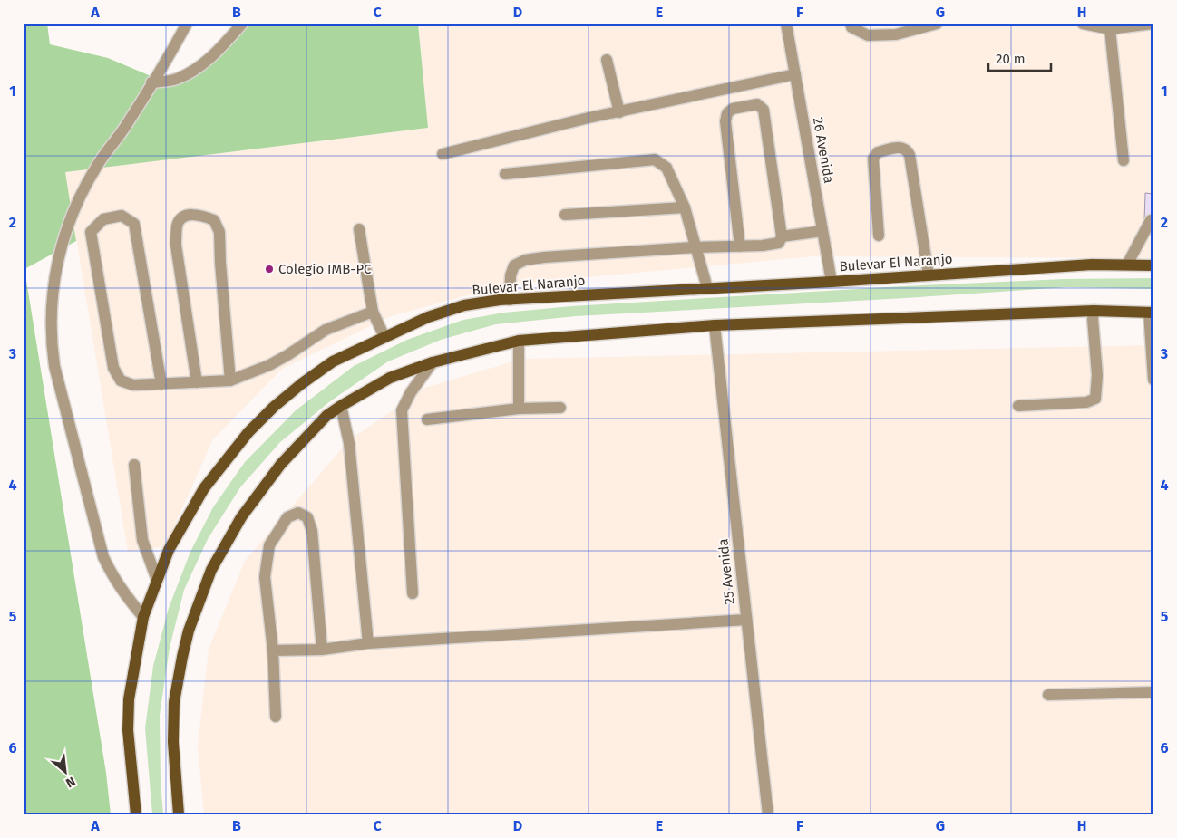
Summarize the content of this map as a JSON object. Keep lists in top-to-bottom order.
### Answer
{
  "streets": {
    "main road": ["Bulevar El Naranjo"],
    "street": ["26 Avenida", "25 Avenida"]
  },
  "crossings": [
    ["26 Avenida", "Bulevar El Naranjo"]
  ],
  "places": ["Colegio IMB-PC"],
  "scale_bar": "20 m",
  "north": "bottom right",
  "grid": {
    "columns": [
      "A",
      "B",
      "C",
      "D",
      "E",
      "F",
      "G",
      "H"
    ],
    "rows": [
      "1",
      "2",
      "3",
      "4",
      "5",
      "6"
    ]
  }
}
